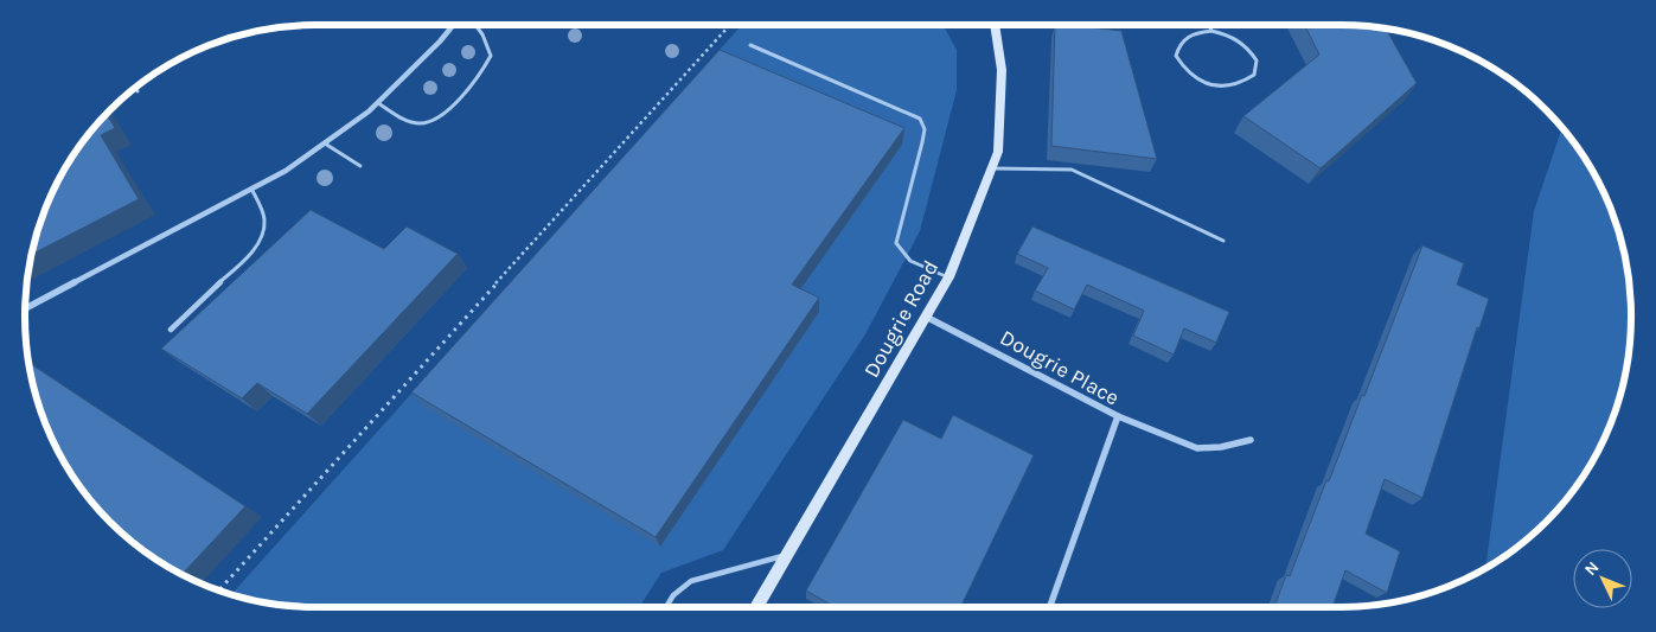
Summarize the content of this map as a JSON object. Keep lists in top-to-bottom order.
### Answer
{
  "streets": {
    "street": ["Dougrie Road", "Dougrie Place"]
  },
  "crossings": [
    ["Dougrie Road", "Dougrie Place"]
  ],
  "north": "top left"
}
